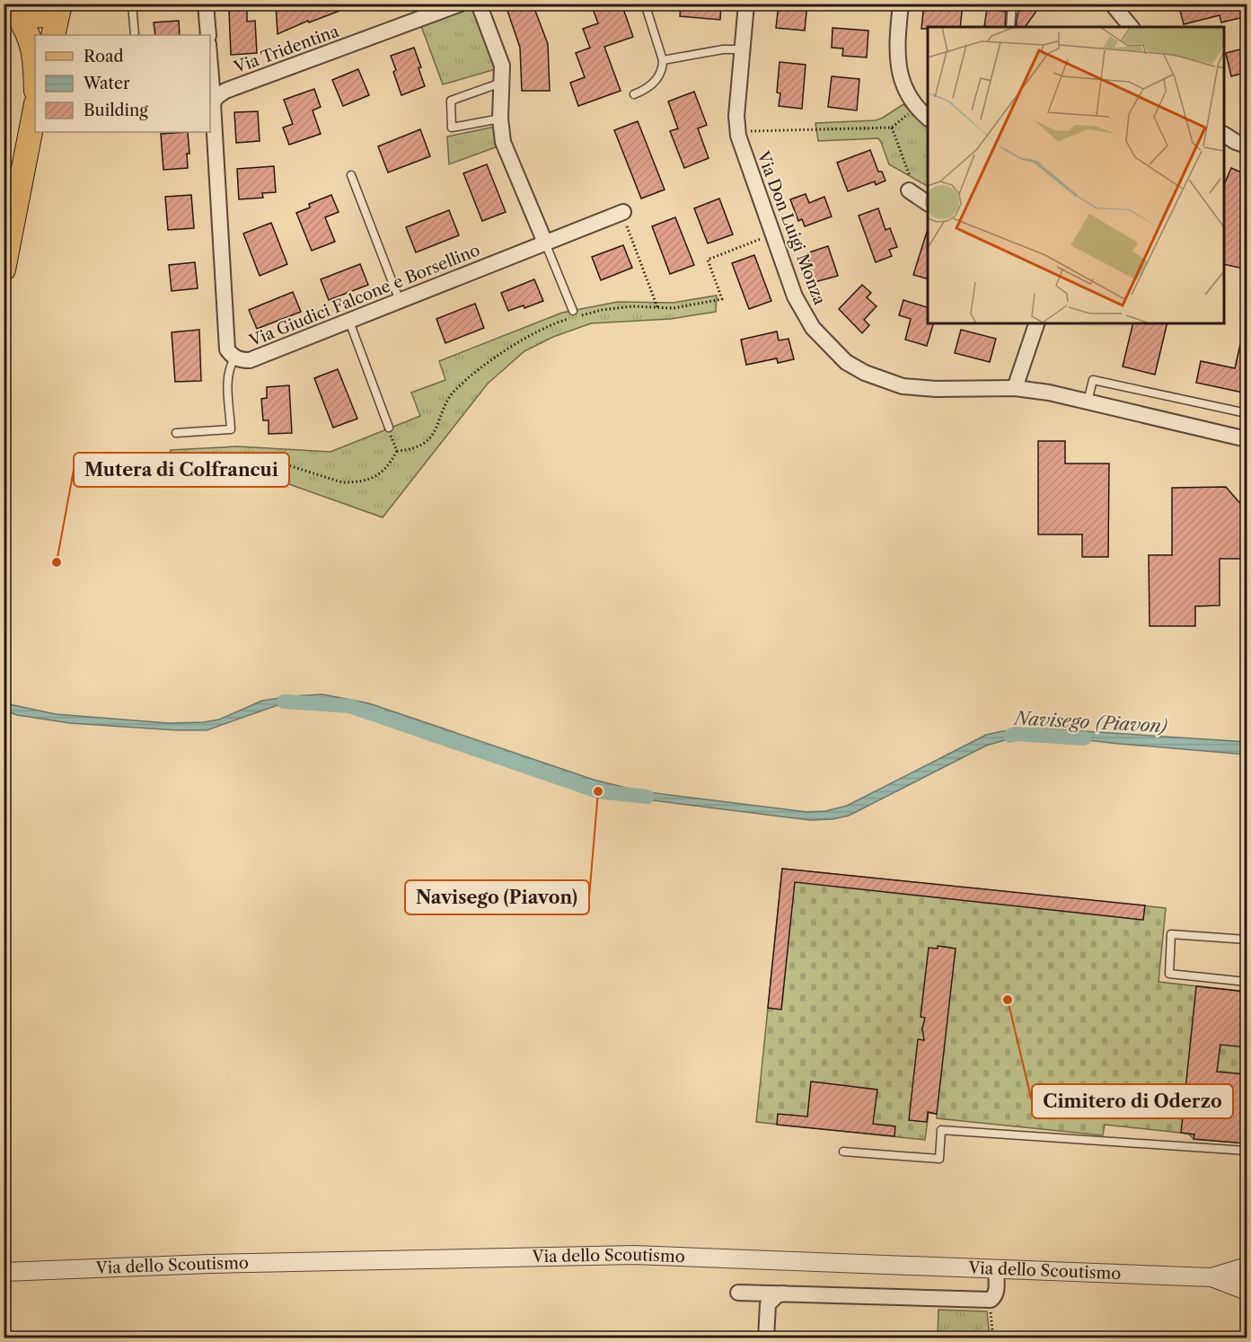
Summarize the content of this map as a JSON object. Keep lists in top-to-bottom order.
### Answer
{
  "streets": {
    "street": [
      "Via Tridentina",
      "Via Don Luigi Monza",
      "Via Giudici Falcone e Borsellino",
      "Via dello Scoutismo"
    ]
  },
  "crossings": [
    ["Via Tridentina", "Via Giudici Falcone e Borsellino"]
  ],
  "water": ["Navisego (Piavon)"],
  "places": ["Mutera di Colfrancui", "Navisego (Piavon)", "Cimitero di Oderzo"],
  "legend": ["Road", "Water", "Building"]
}
